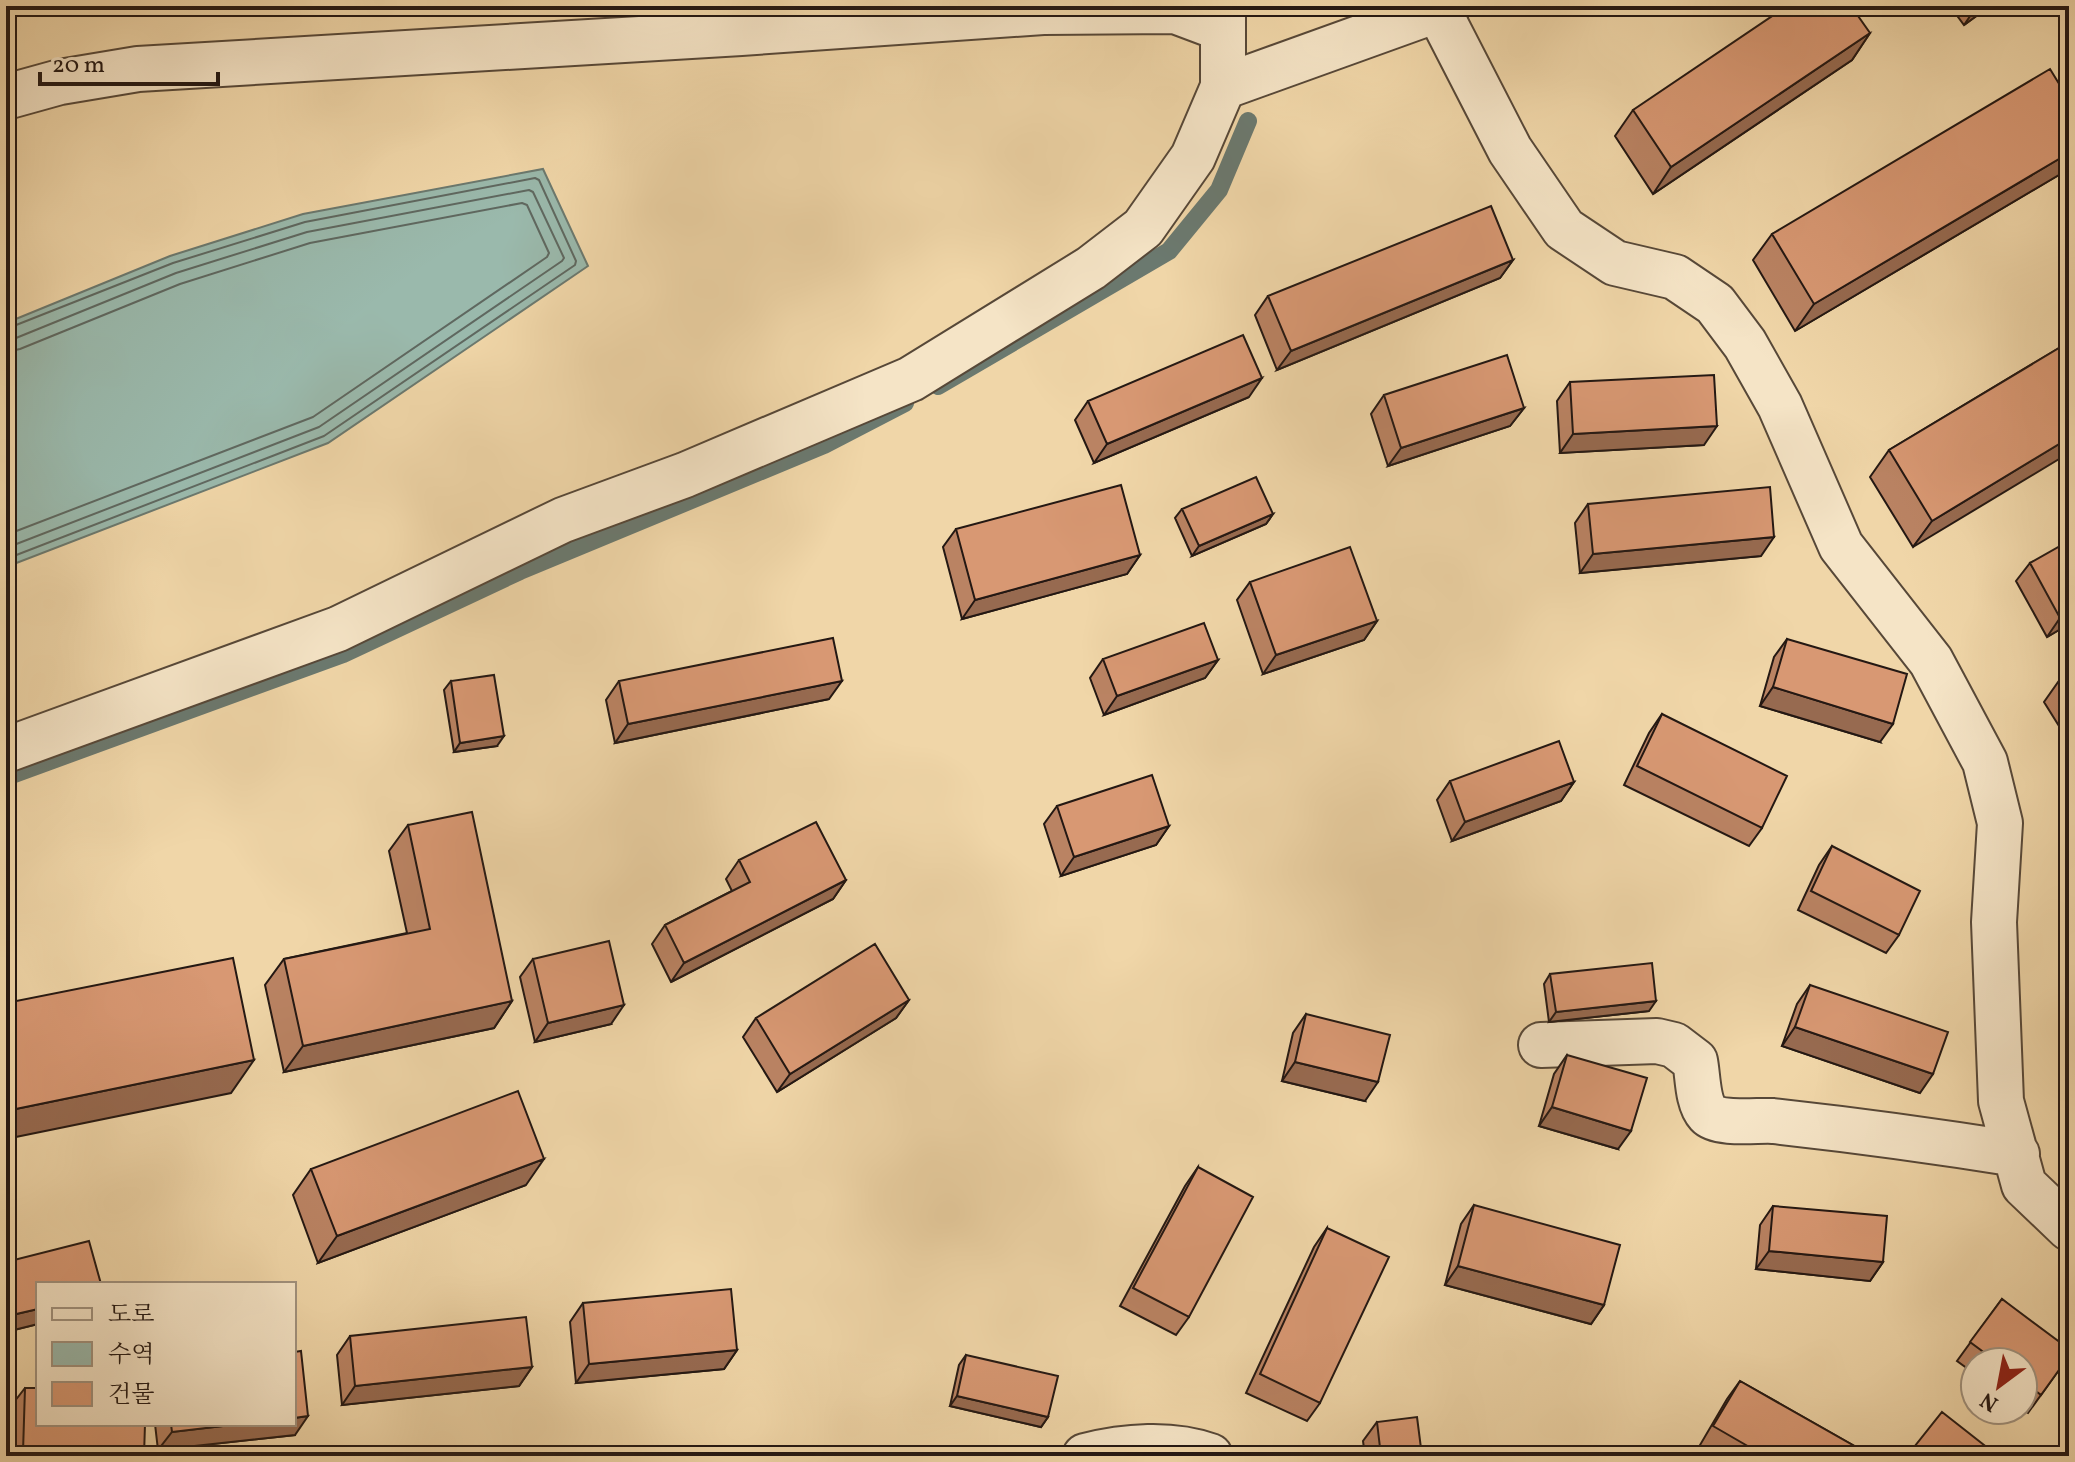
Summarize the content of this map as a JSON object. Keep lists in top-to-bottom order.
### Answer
{
  "legend": ["도로", "수역", "건물"],
  "scale_bar": "20 m",
  "north": "bottom left"
}
